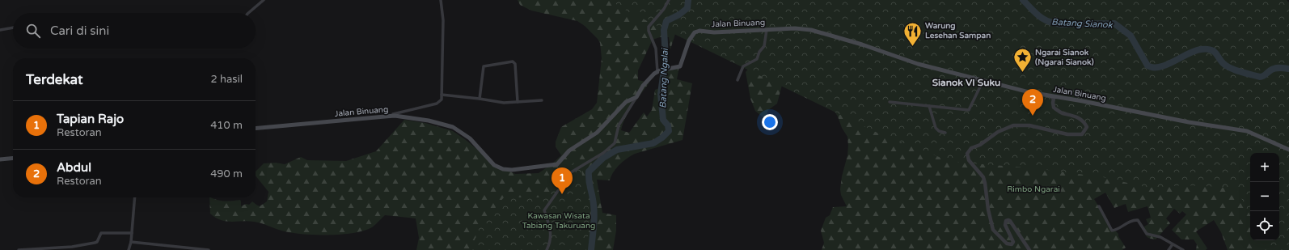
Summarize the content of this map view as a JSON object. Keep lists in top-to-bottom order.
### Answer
{
  "streets": {
    "main road": ["Jalan Binuang"]
  },
  "districts": ["Sianok VI Suku"],
  "water": ["Batang Sianok", "Batang Ngalai"],
  "parks": ["Rimbo Ngarai", "Kawasan Wisata Tabiang Takuruang"],
  "places": {
    "restaurant": ["Warung Lesehan Sampan"],
    "place": ["Ngarai Sianok (Ngarai Sianok)"]
  },
  "page": {
    "search": "Cari di sini",
    "heading": ["Terdekat", "2 hasil"],
    "pins": ["2", "1"],
    "list": [
      {
        "mark": "1",
        "name": "Tapian Rajo",
        "note": "Restoran",
        "value": "410 m"
      },
      {
        "mark": "2",
        "name": "Abdul",
        "note": "Restoran",
        "value": "490 m"
      }
    ],
    "map_buttons": ["+", "−"]
  }
}
